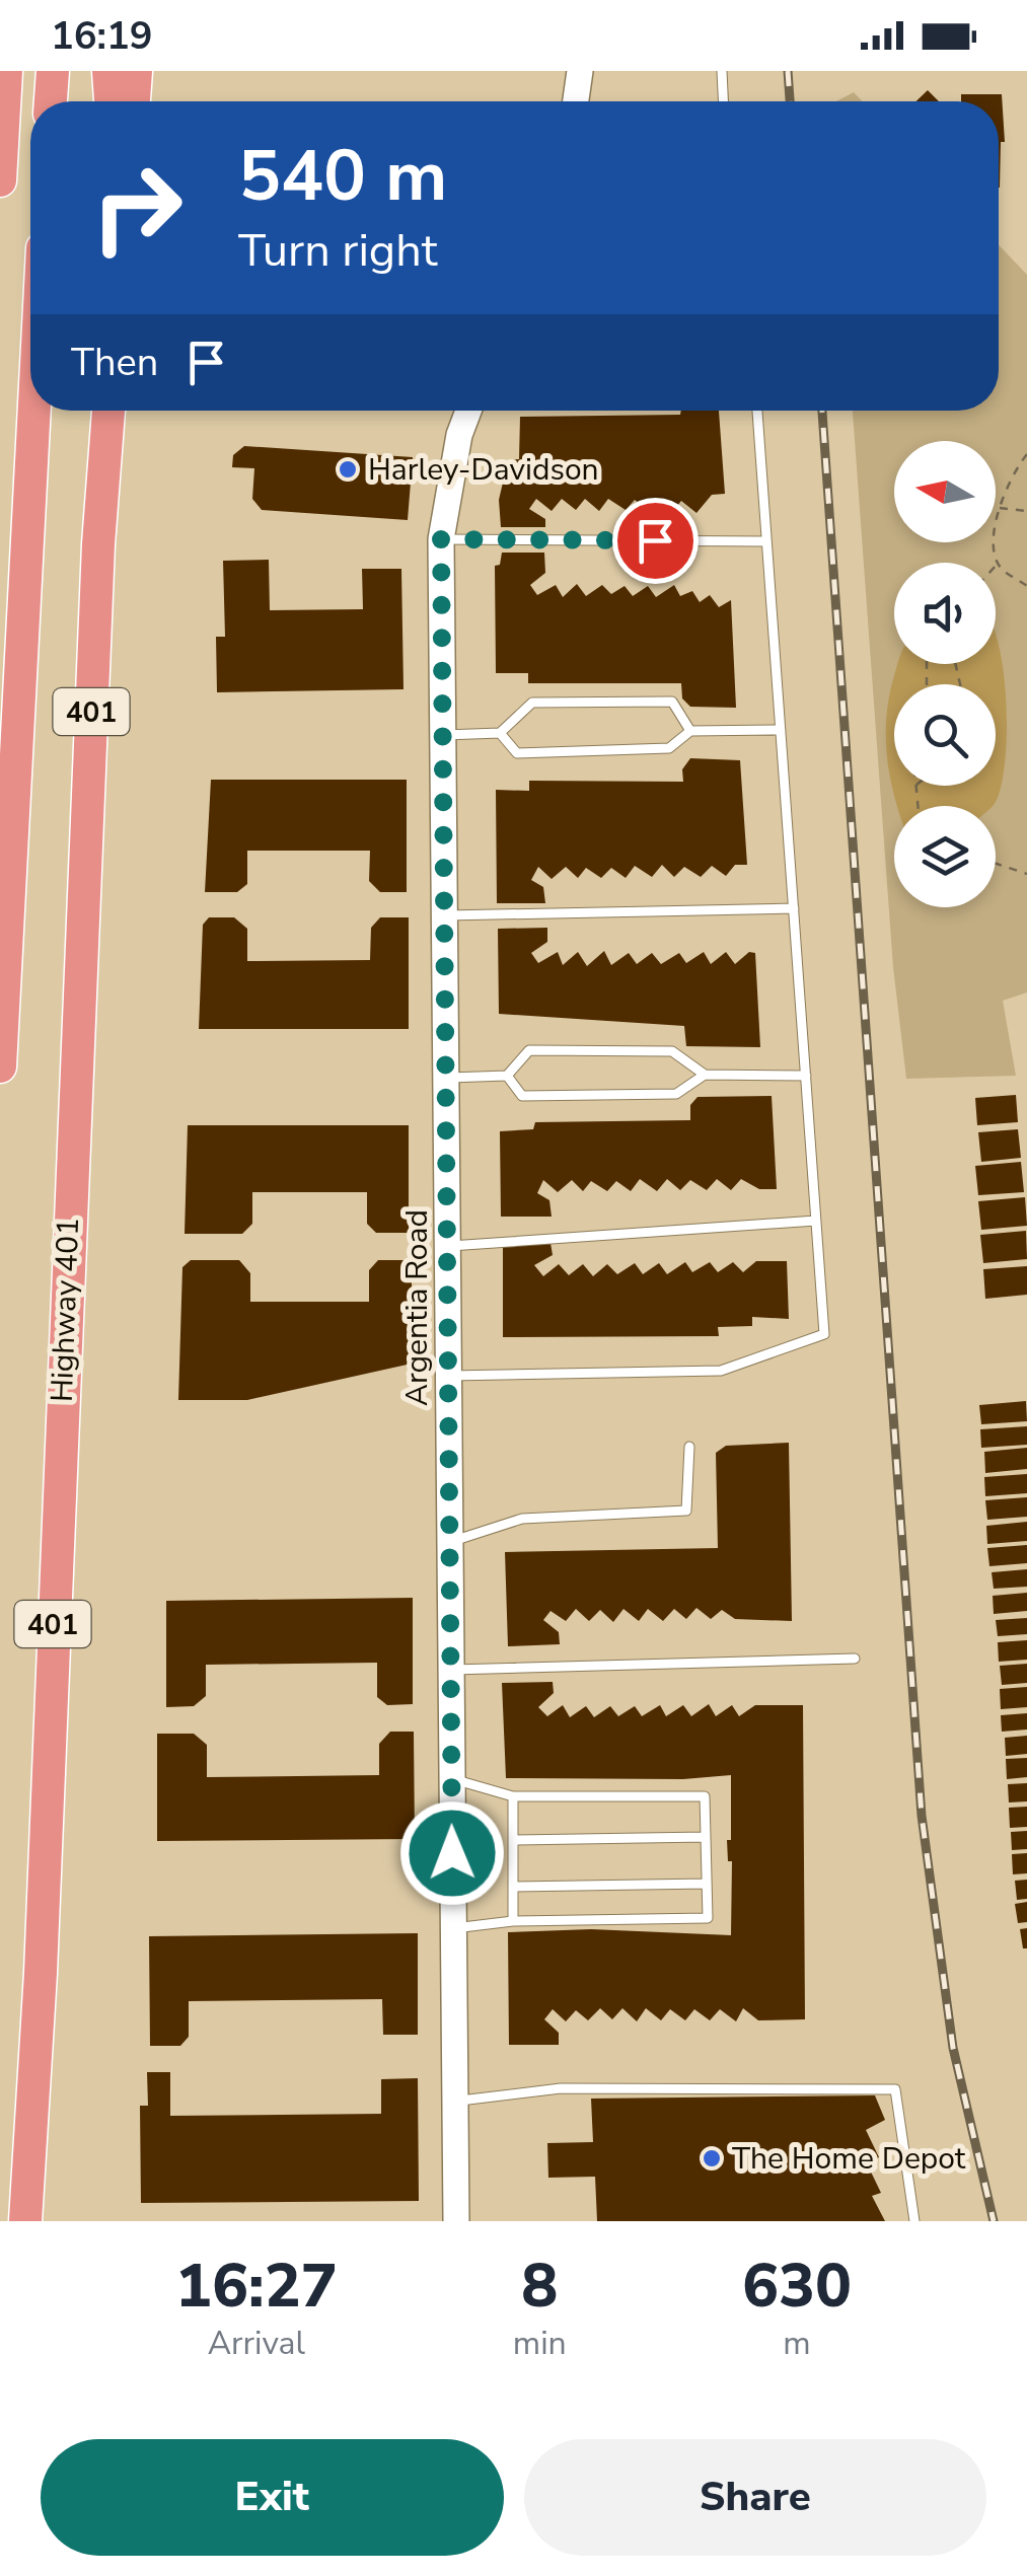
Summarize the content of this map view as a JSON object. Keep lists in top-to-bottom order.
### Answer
{
  "streets": {
    "highway": ["401", "Highway 401"],
    "street": ["Argentia Road"]
  },
  "places": ["Harley-Davidson", "The Home Depot"],
  "north": "left",
  "page": {
    "status": "16:19",
    "turn": ["540 m", "Turn right"],
    "then": "Then",
    "eta": [
      "16:27",
      "Arrival",
      "8",
      "min",
      "630",
      "m"
    ],
    "buttons": ["Exit", "Share"]
  }
}
